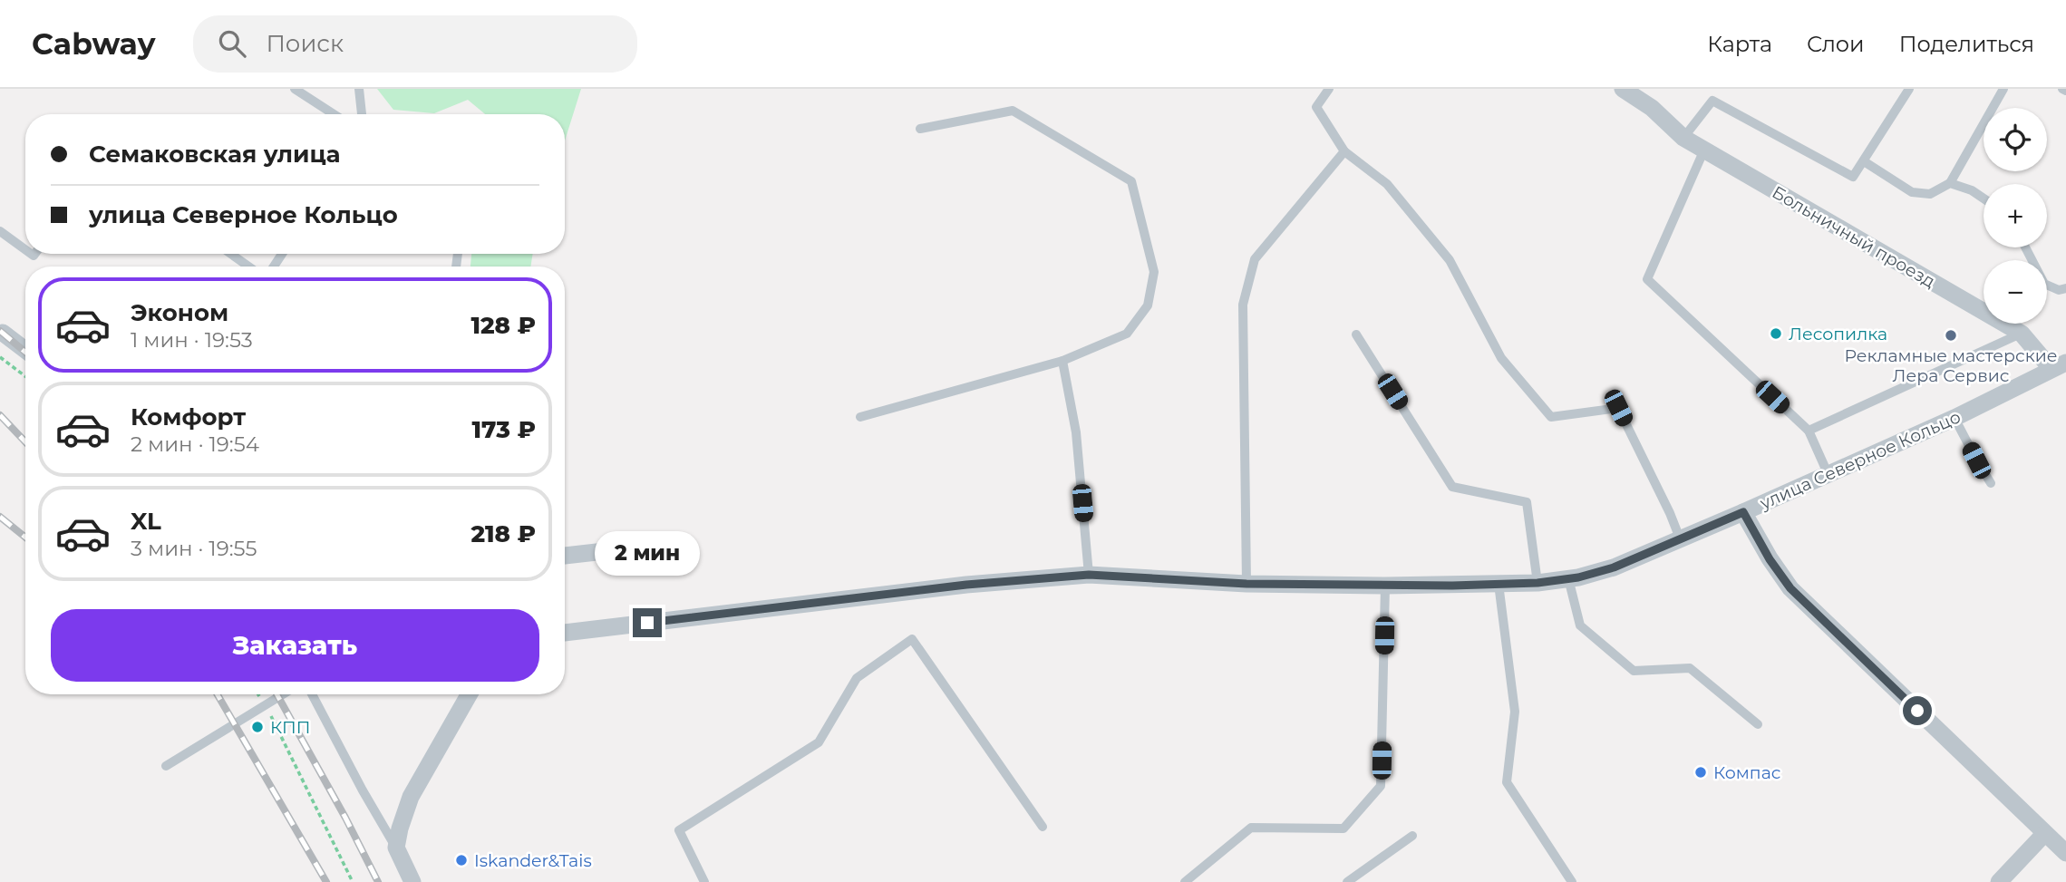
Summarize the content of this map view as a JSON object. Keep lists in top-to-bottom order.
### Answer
{
  "streets": {
    "street": ["Больничный проезд", "улица Северное Кольцо"]
  },
  "crossings": [
    ["Больничный проезд", "улица Северное Кольцо"]
  ],
  "places": [
    "Лесопилка",
    "Рекламные мастерские Лера Сервис",
    "КПП",
    "Компас",
    "Iskander&Tais"
  ],
  "page": {
    "header": "Cabway",
    "search": "Поиск",
    "nav": ["Карта", "Слои", "Поделиться"],
    "map_buttons": ["+", "−"],
    "banner": ["Семаковская улица", "улица Северное Кольцо"],
    "list": [
      {
        "name": "Эконом",
        "note": "1 мин · 19:53",
        "value": "128 ₽"
      },
      {
        "name": "Комфорт",
        "note": "2 мин · 19:54",
        "value": "173 ₽"
      },
      {
        "name": "XL",
        "note": "3 мин · 19:55",
        "value": "218 ₽"
      }
    ],
    "bubble": "2 мин",
    "buttons": "Заказать"
  }
}
